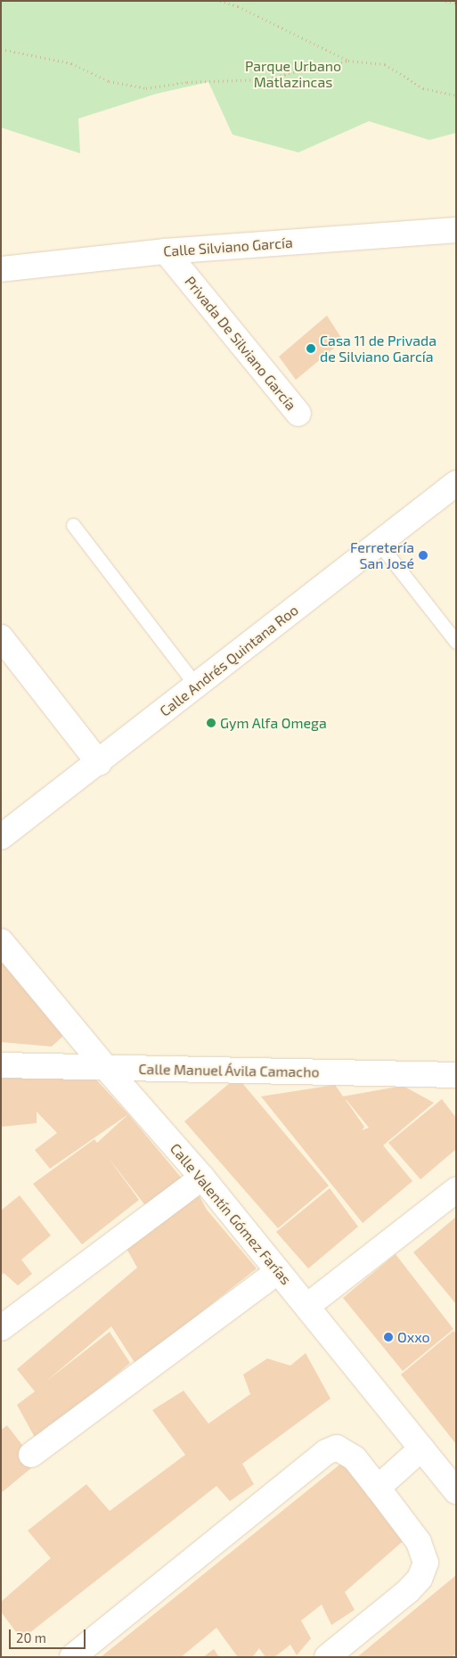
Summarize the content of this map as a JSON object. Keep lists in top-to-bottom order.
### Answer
{
  "streets": {
    "street": [
      "Calle Silviano García",
      "Privada De Silviano García",
      "Calle Andrés Quintana Roo",
      "Calle Manuel Ávila Camacho",
      "Calle Valentín Gómez Farías"
    ]
  },
  "crossings": [
    ["Calle Silviano García", "Privada De Silviano García"],
    ["Calle Manuel Ávila Camacho", "Calle Valentín Gómez Farías"]
  ],
  "parks": ["Parque Urbano Matlazincas"],
  "places": [
    "Casa 11 de Privada de Silviano García",
    "Ferretería San José",
    "Gym Alfa Omega",
    "Oxxo"
  ],
  "scale_bar": "20 m"
}
